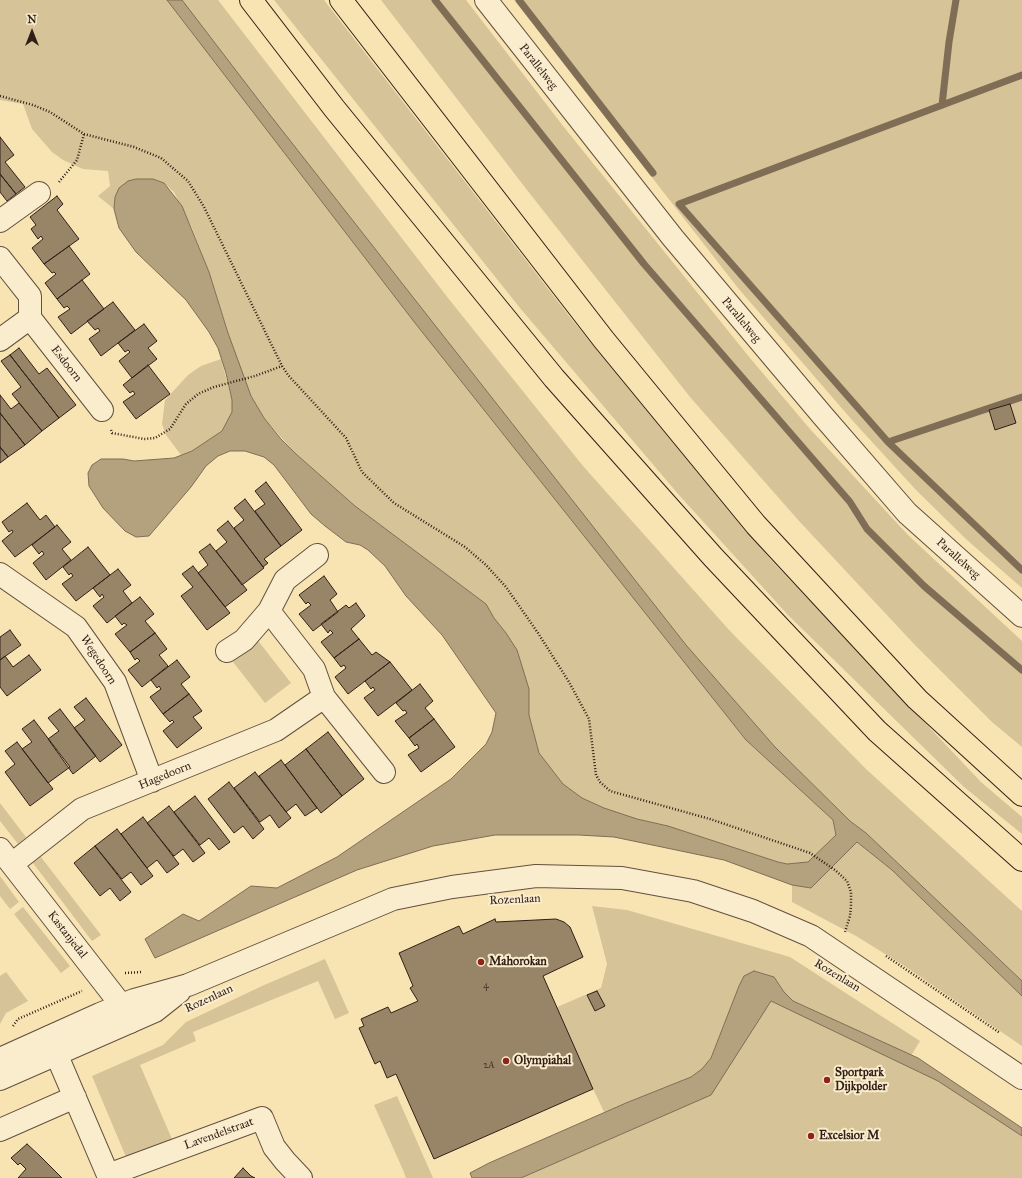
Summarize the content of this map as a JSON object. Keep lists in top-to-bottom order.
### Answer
{
  "streets": {
    "street": [
      "Parallelweg",
      "Esdoorn",
      "Wegedoorn",
      "Hagedoorn",
      "Rozenlaan",
      "Kastanjedal",
      "Lavendelstraat"
    ]
  },
  "crossings": [
    ["Wegedoorn", "Hagedoorn"],
    ["Hagedoorn", "Kastanjedal"],
    ["Rozenlaan", "Kastanjedal"]
  ],
  "places": [
    "Mahorokan",
    "Olympiahal",
    "Sportpark Dijkpolder",
    "Excelsior M"
  ],
  "house_numbers": ["4", "2A"],
  "north": "top"
}
